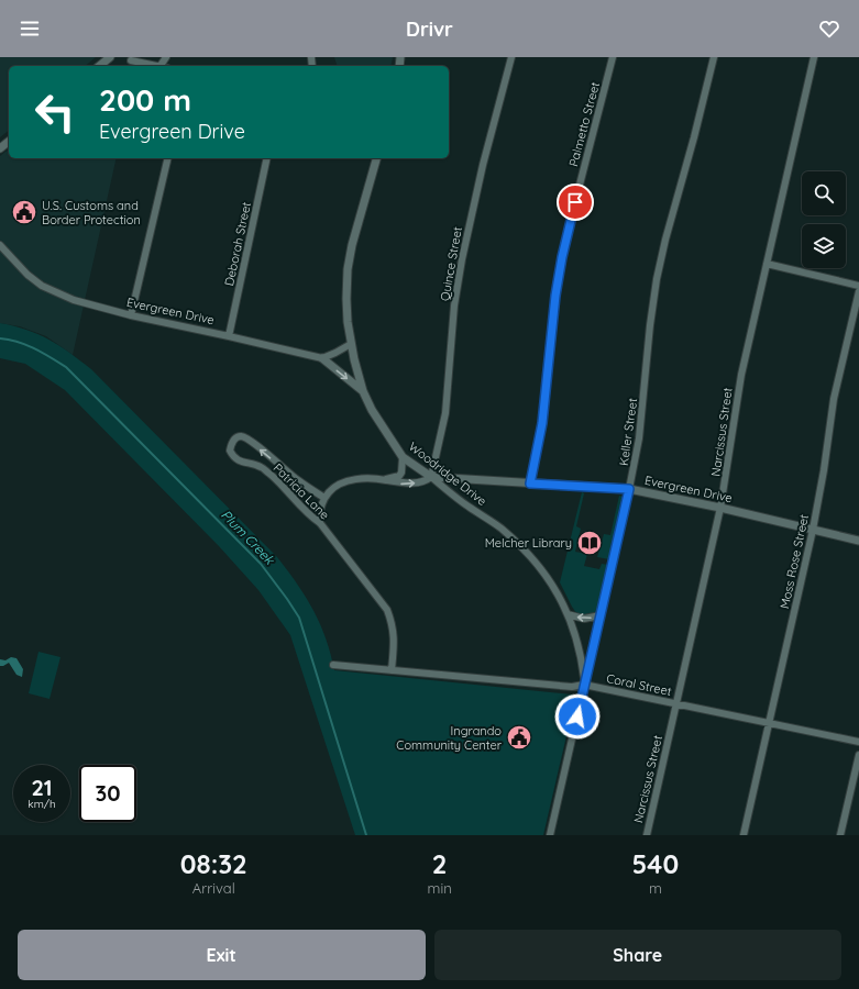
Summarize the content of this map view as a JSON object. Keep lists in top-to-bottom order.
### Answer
{
  "streets": {
    "street": [
      "Palmetto Street",
      "Deborah Street",
      "Quince Street",
      "Evergreen Drive",
      "Keller Street",
      "Narcissus Street",
      "Woodridge Drive",
      "Patricia Lane",
      "Moss Rose Street",
      "Coral Street"
    ]
  },
  "crossings": [
    ["Palmetto Street", "Evergreen Drive"],
    ["Deborah Street", "Evergreen Drive"],
    ["Quince Street", "Evergreen Drive"],
    ["Quince Street", "Woodridge Drive"],
    ["Evergreen Drive", "Keller Street"],
    ["Evergreen Drive", "Narcissus Street"],
    ["Evergreen Drive", "Woodridge Drive"],
    ["Evergreen Drive", "Moss Rose Street"],
    ["Keller Street", "Woodridge Drive"],
    ["Keller Street", "Coral Street"],
    ["Narcissus Street", "Coral Street"],
    ["Woodridge Drive", "Coral Street"],
    ["Patricia Lane", "Coral Street"],
    ["Moss Rose Street", "Coral Street"]
  ],
  "water": ["Plum Creek"],
  "places": {
    "public building": ["U.S. Customs and Border Protection", "Ingrando Community Center"],
    "library": ["Melcher Library"]
  },
  "page": {
    "header": "Drivr",
    "turn": ["200 m", "Evergreen Drive"],
    "speed": "21 km/h",
    "limit": "30",
    "eta": [
      "08:32",
      "Arrival",
      "2",
      "min",
      "540",
      "m"
    ],
    "buttons": ["Exit", "Share"]
  }
}
